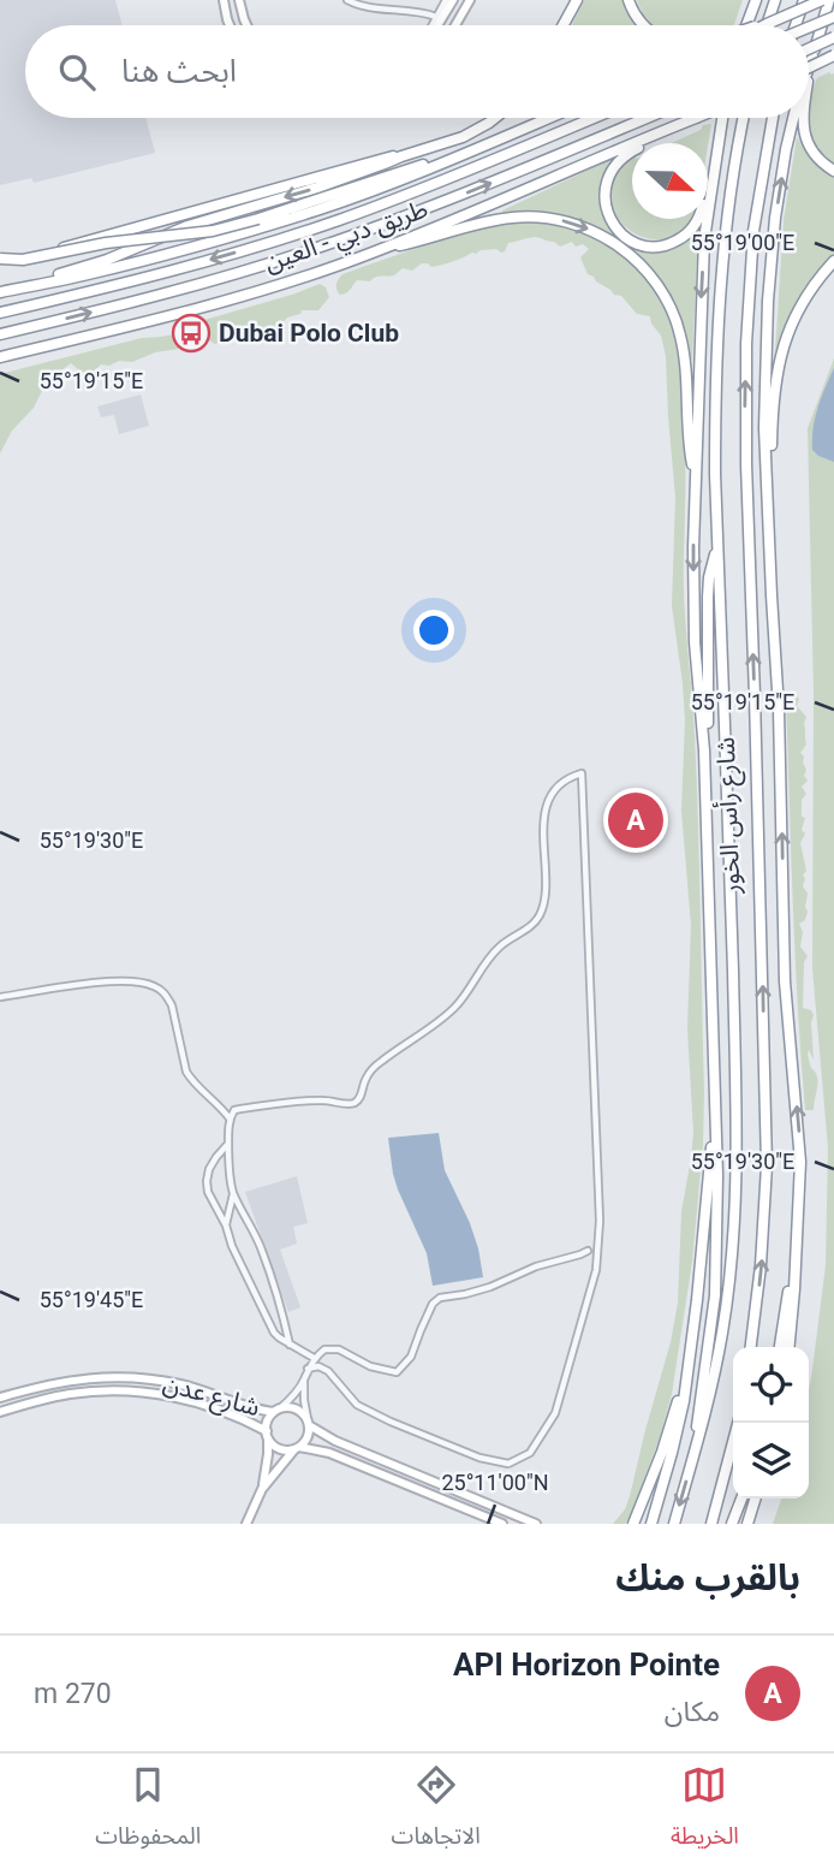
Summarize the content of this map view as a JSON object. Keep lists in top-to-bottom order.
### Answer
{
  "streets": {
    "highway": ["طريق دبي - العين", "شارع رأس الخور"],
    "street": ["شارع عدن"]
  },
  "places": {
    "bus stop": ["Dubai Polo Club"]
  },
  "north": "right",
  "page": {
    "search": "ابحث هنا",
    "pins": "A",
    "heading": "بالقرب منك",
    "list": [
      {
        "mark": "A",
        "name": "API Horizon Pointe",
        "note": "مكان",
        "value": "270 m"
      }
    ],
    "nav": ["الخريطة", "الاتجاهات", "المحفوظات"]
  },
  "coordinates": [
    "55°19'00\"E",
    "55°19'15\"E",
    "55°19'30\"E",
    "55°19'45\"E",
    "25°11'00\"N"
  ]
}
